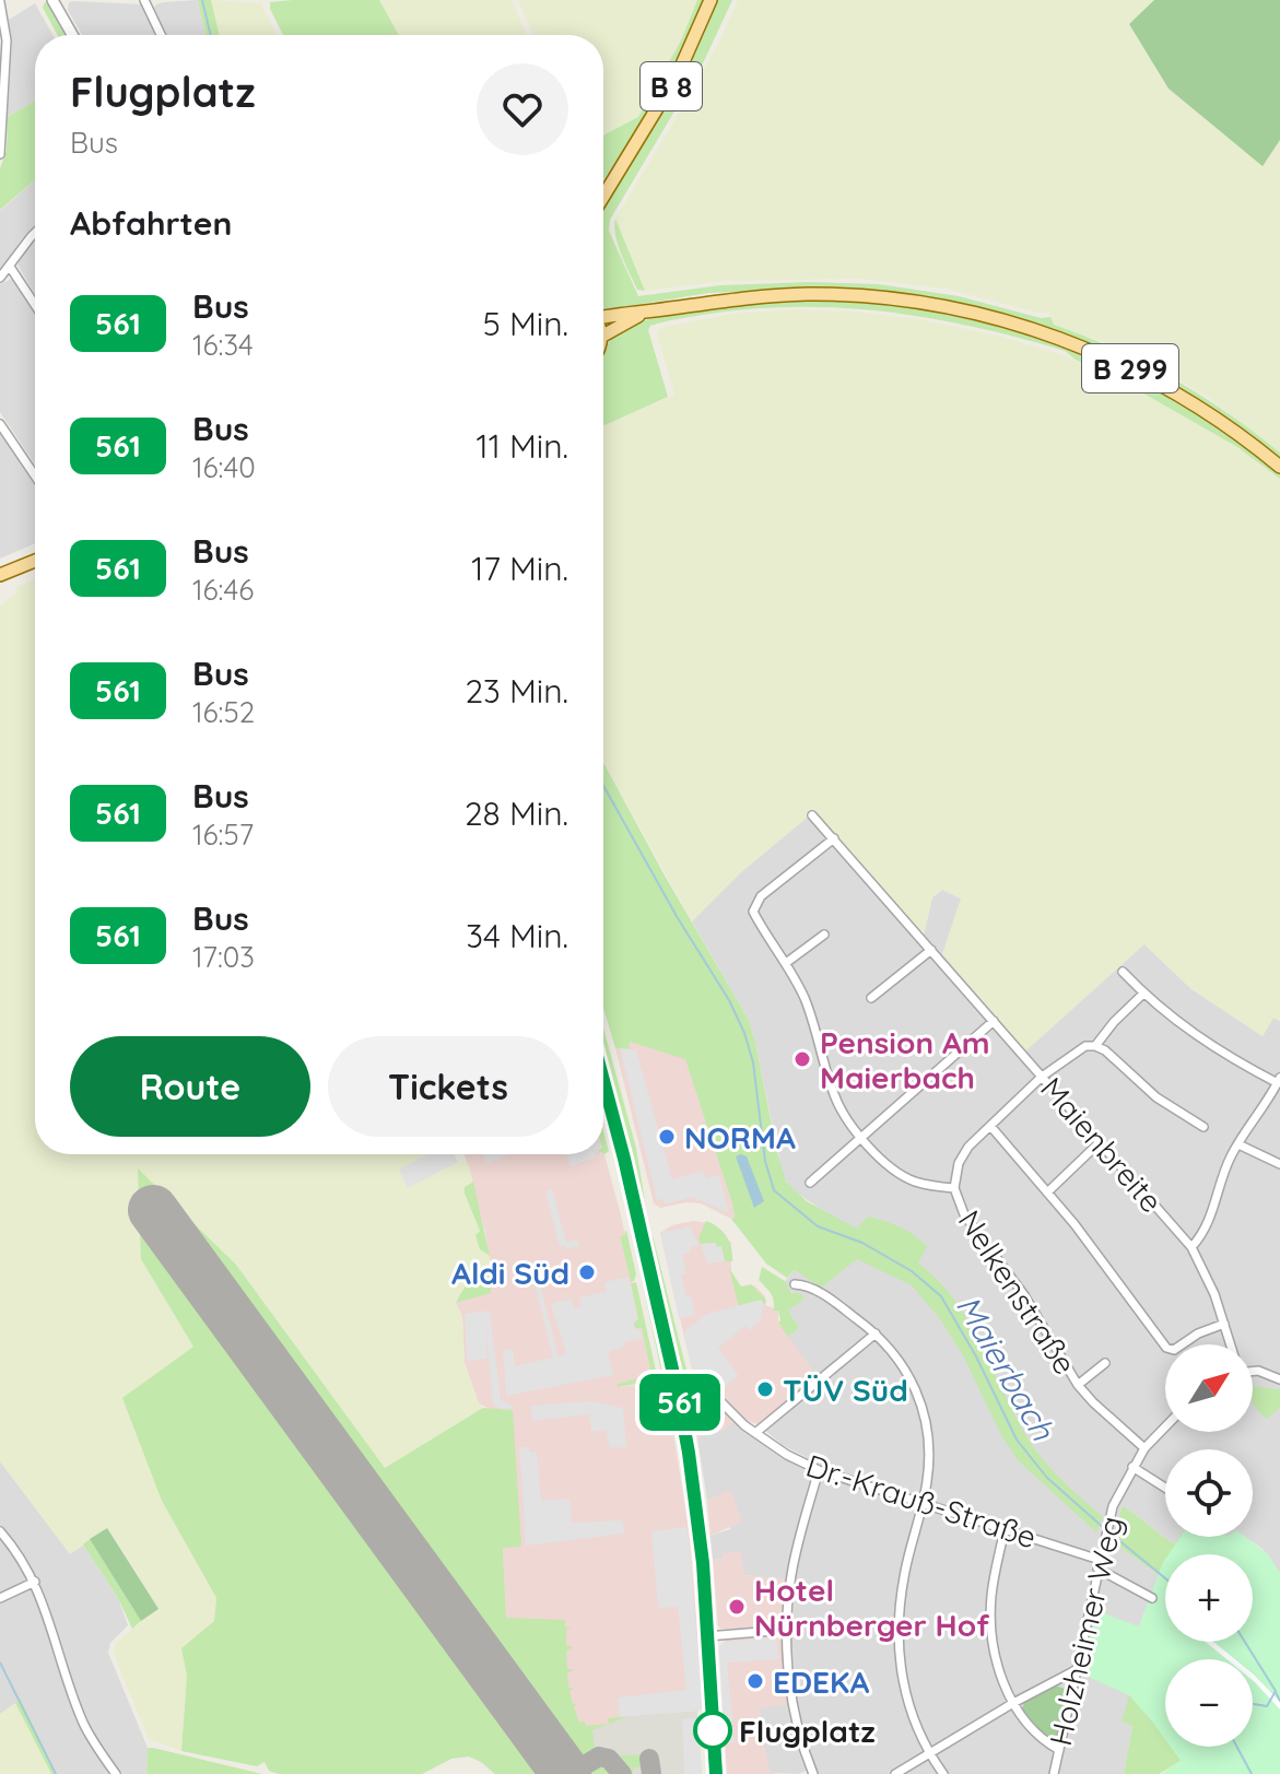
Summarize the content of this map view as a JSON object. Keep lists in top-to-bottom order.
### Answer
{
  "streets": {
    "main road": ["B 8", "B 299"],
    "street": [
      "Maienbreite",
      "Nelkenstraße",
      "Dr.-Krauß-Straße",
      "Holzheimer Weg"
    ]
  },
  "crossings": [
    ["Maienbreite", "Nelkenstraße"],
    ["Nelkenstraße", "Holzheimer Weg"],
    ["Dr.-Krauß-Straße", "Holzheimer Weg"]
  ],
  "water": ["Maierbach"],
  "places": [
    "Pension Am Maierbach",
    "NORMA",
    "Aldi Süd",
    "TÜV Süd",
    "Hotel Nürnberger Hof",
    "EDEKA",
    "Flugplatz"
  ],
  "lines": ["bus line 561"],
  "north": "top right",
  "page": {
    "on_map": "561",
    "heading": [
      ["Flugplatz", "Bus"],
      "Abfahrten"
    ],
    "list": [
      {
        "mark": "561",
        "name": "Bus",
        "note": "16:34",
        "value": "5 Min."
      },
      {
        "mark": "561",
        "name": "Bus",
        "note": "16:40",
        "value": "11 Min."
      },
      {
        "mark": "561",
        "name": "Bus",
        "note": "16:46",
        "value": "17 Min."
      },
      {
        "mark": "561",
        "name": "Bus",
        "note": "16:52",
        "value": "23 Min."
      },
      {
        "mark": "561",
        "name": "Bus",
        "note": "16:57",
        "value": "28 Min."
      },
      {
        "mark": "561",
        "name": "Bus",
        "note": "17:03",
        "value": "34 Min."
      }
    ],
    "buttons": ["Route", "Tickets"],
    "map_buttons": ["+", "−"]
  }
}
